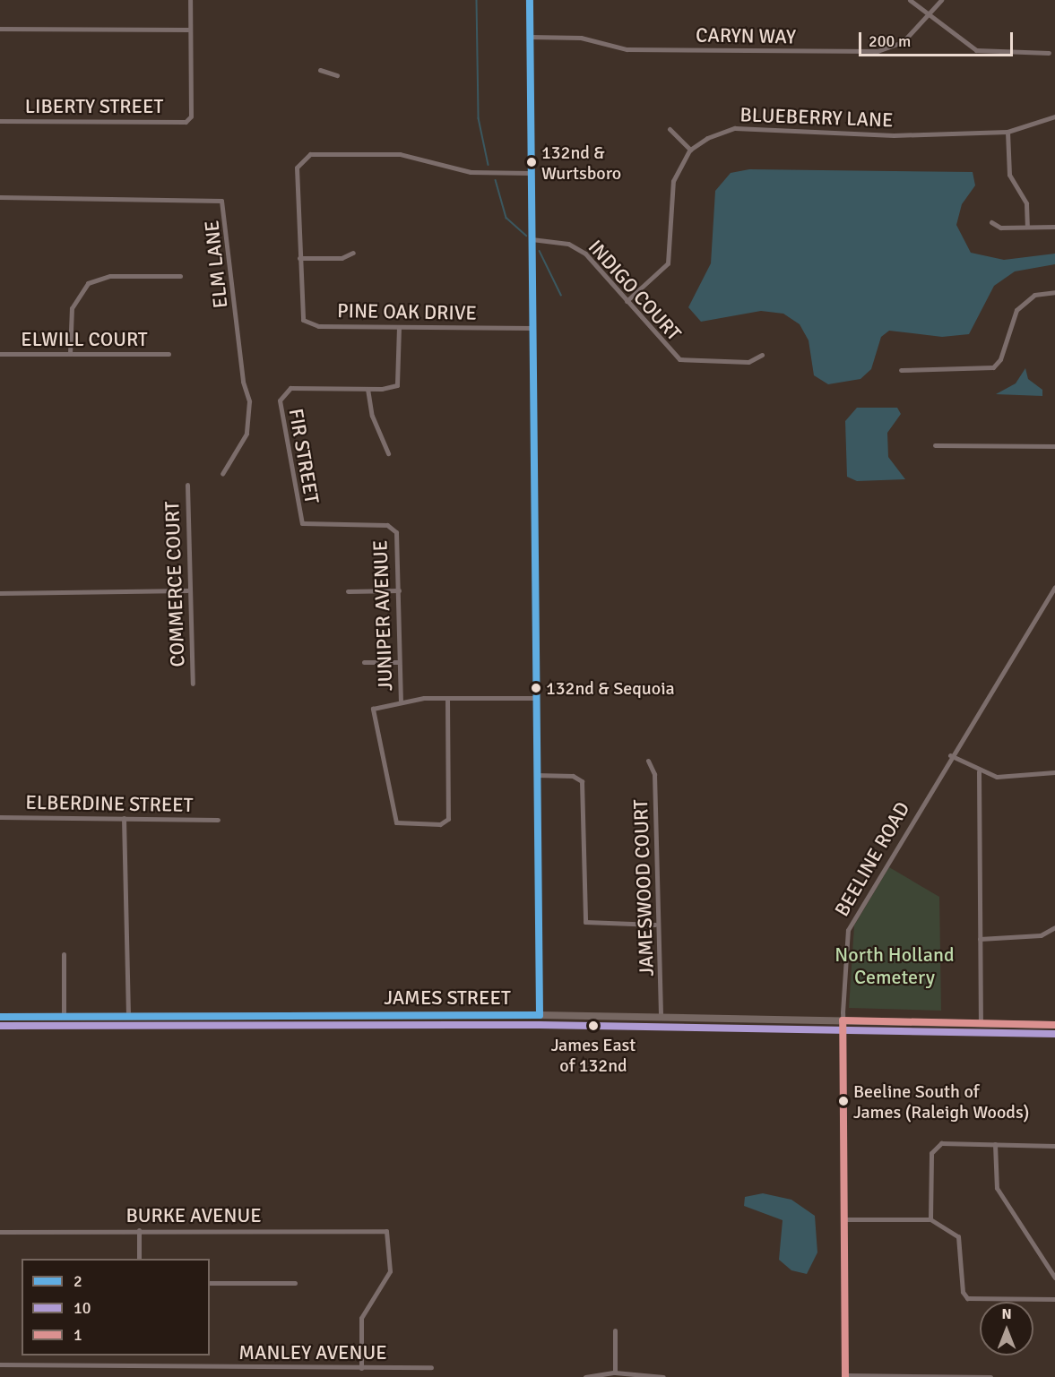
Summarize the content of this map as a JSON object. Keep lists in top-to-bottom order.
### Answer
{
  "streets": {
    "street": [
      "CARYN WAY",
      "LIBERTY STREET",
      "BLUEBERRY LANE",
      "ELM LANE",
      "INDIGO COURT",
      "PINE OAK DRIVE",
      "ELWILL COURT",
      "FIR STREET",
      "COMMERCE COURT",
      "JUNIPER AVENUE",
      "ELBERDINE STREET",
      "BEELINE ROAD",
      "JAMESWOOD COURT",
      "JAMES STREET",
      "BURKE AVENUE",
      "MANLEY AVENUE"
    ]
  },
  "crossings": [
    ["FIR STREET", "JUNIPER AVENUE"],
    ["BEELINE ROAD", "JAMES STREET"],
    ["JAMESWOOD COURT", "JAMES STREET"],
    ["BURKE AVENUE", "MANLEY AVENUE"]
  ],
  "parks": ["North Holland Cemetery"],
  "places": [
    "132nd & Wurtsboro",
    "132nd & Sequoia",
    "James East of 132nd",
    "Beeline South of James (Raleigh Woods)"
  ],
  "lines": ["transit line 2", "transit line 1", "transit line 10"],
  "legend": ["2", "10", "1"],
  "scale_bar": "200 m",
  "north": "top"
}
